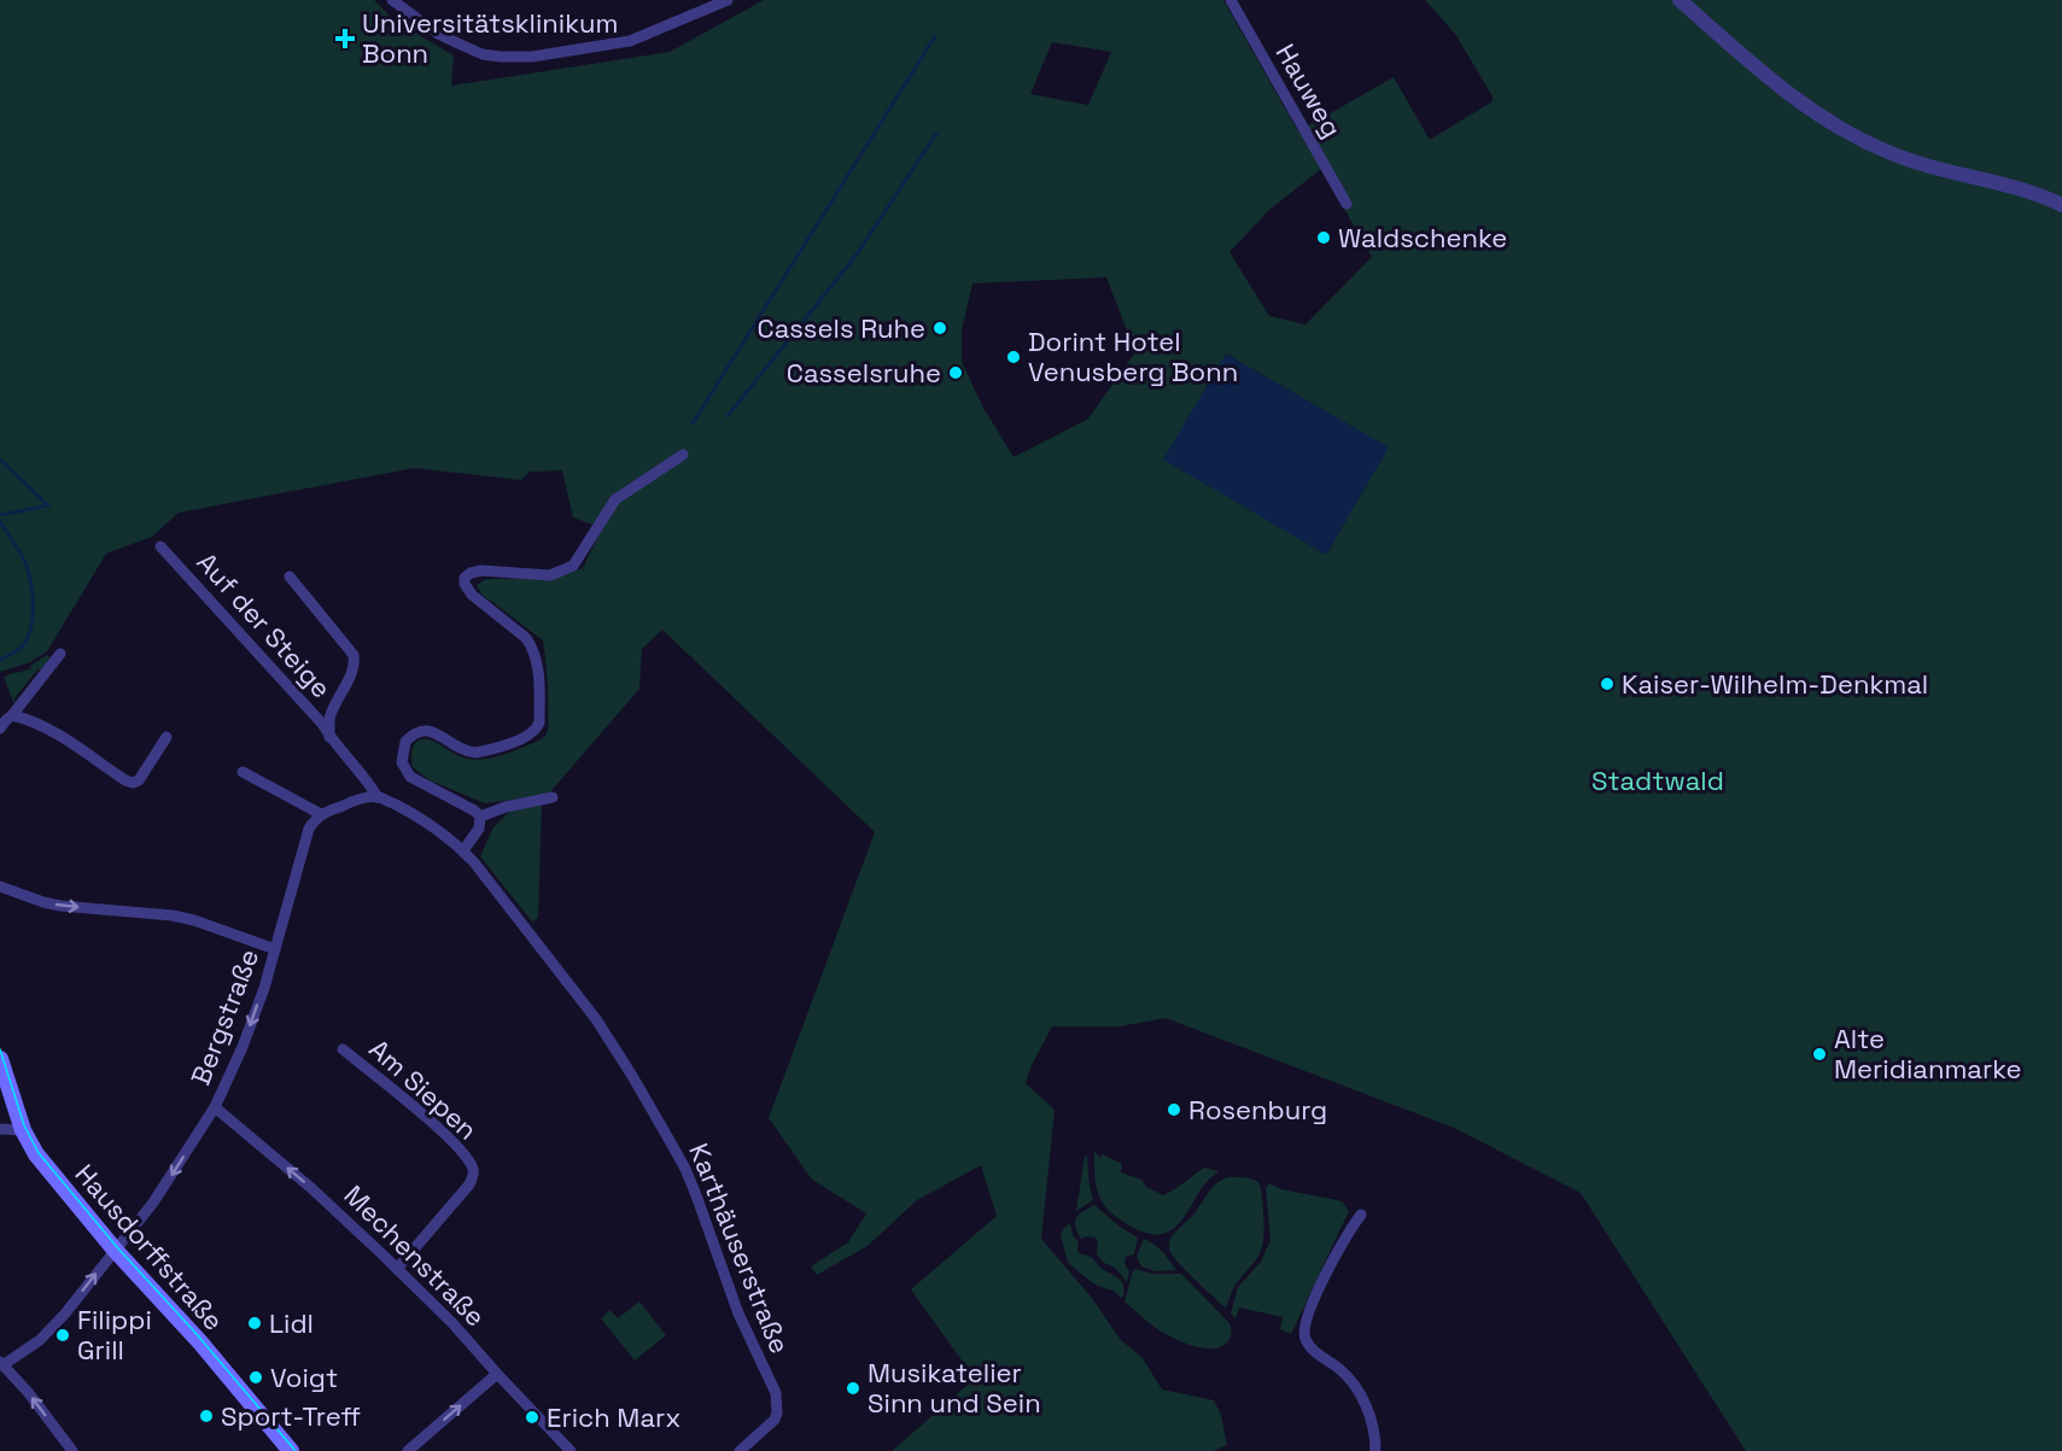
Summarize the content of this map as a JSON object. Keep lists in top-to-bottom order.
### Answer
{
  "streets": {
    "main road": ["Hausdorffstraße"],
    "street": [
      "Hauweg",
      "Auf der Steige",
      "Bergstraße",
      "Am Siepen",
      "Karthäuserstraße",
      "Mechenstraße"
    ]
  },
  "crossings": [
    ["Bergstraße", "Hausdorffstraße"],
    ["Bergstraße", "Mechenstraße"],
    ["Am Siepen", "Mechenstraße"]
  ],
  "one_way": ["Mechenstraße"],
  "parks": ["Stadtwald"],
  "places": {
    "health": ["Universitätsklinikum Bonn"],
    "other": [
      "Waldschenke",
      "Cassels Ruhe",
      "Dorint Hotel Venusberg Bonn",
      "Casselsruhe",
      "Kaiser-Wilhelm-Denkmal",
      "Alte Meridianmarke",
      "Rosenburg",
      "Lidl",
      "Filippi Grill",
      "Voigt",
      "Musikatelier Sinn und Sein",
      "Sport-Treff",
      "Erich Marx"
    ]
  }
}
